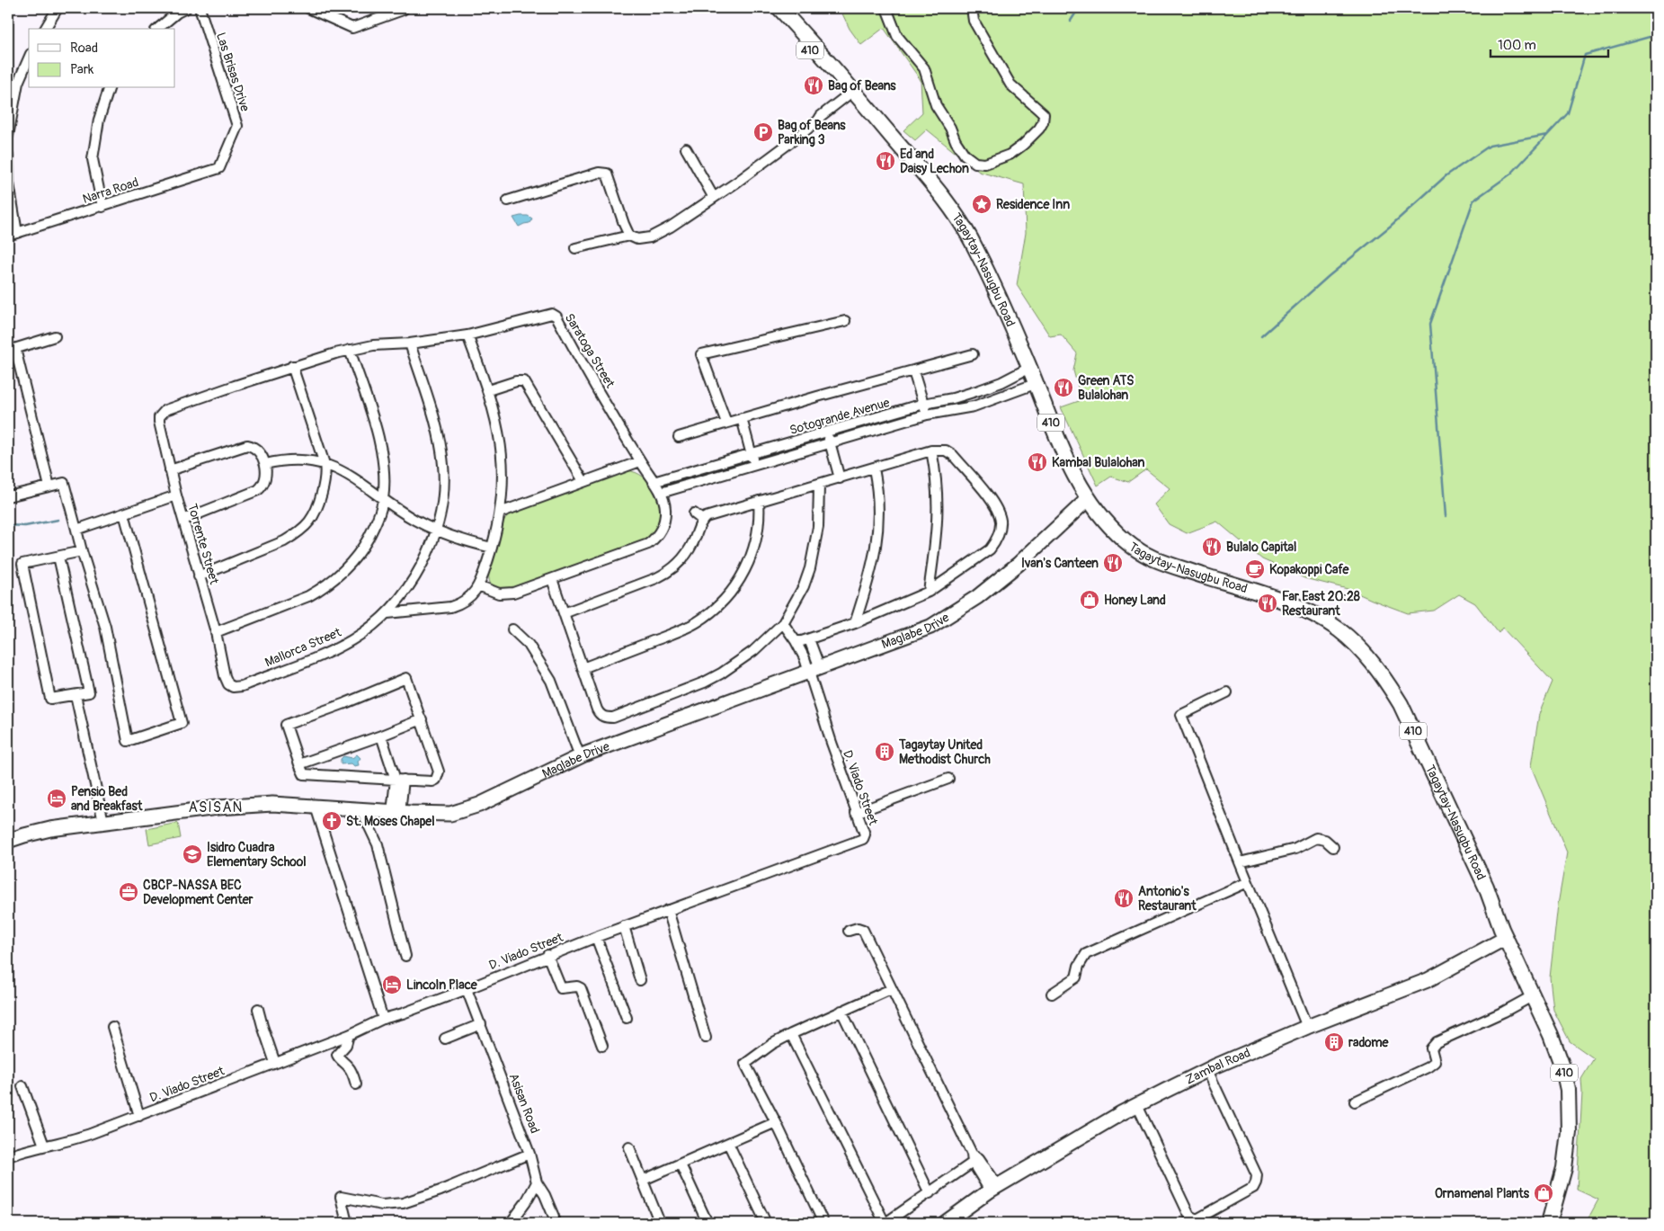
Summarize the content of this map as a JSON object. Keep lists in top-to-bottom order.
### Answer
{
  "streets": {
    "main road": [
      "410",
      "Tagaytay-Nasugbu Road",
      "Maglabe Drive",
      "Zambal Road"
    ],
    "street": [
      "Las Brisas Drive",
      "Narra Road",
      "Saratoga Street",
      "Sotogrande Avenue",
      "Torrente Street",
      "Mallorca Street",
      "D. Viado Street",
      "Asisan Road"
    ]
  },
  "crossings": [
    ["Las Brisas Drive", "Narra Road"],
    ["Tagaytay-Nasugbu Road", "Sotogrande Avenue"],
    ["Tagaytay-Nasugbu Road", "Maglabe Drive"],
    ["Tagaytay-Nasugbu Road", "Zambal Road"],
    ["Saratoga Street", "Sotogrande Avenue"],
    ["Saratoga Street", "Torrente Street"],
    ["Saratoga Street", "Mallorca Street"],
    ["Torrente Street", "Mallorca Street"],
    ["Maglabe Drive", "D. Viado Street"],
    ["D. Viado Street", "Asisan Road"]
  ],
  "districts": ["ASISAN"],
  "places": {
    "restaurant": [
      "Bag of Beans",
      "Ed and Daisy Lechon",
      "Green ATS Bulalohan",
      "Kambal Bulalohan",
      "Bulalo Capital",
      "Ivan's Canteen",
      "Far East 20:28 Restaurant",
      "Antonio's Restaurant"
    ],
    "parking": ["Bag of Beans Parking 3"],
    "place": ["Residence Inn"],
    "cafe": ["Kopakoppi Cafe"],
    "shop": ["Honey Land", "Ornamenal Plants"],
    "building": ["Tagaytay United Methodist Church", "radome"],
    "hotel": ["Pensio Bed and Breakfast", "Lincoln Place"],
    "church": ["St. Moses Chapel"],
    "school or university": ["Isidro Cuadra Elementary School"],
    "office": ["CBCP-NASSA BEC Development Center"]
  },
  "legend": ["Road", "Park"],
  "scale_bar": "100 m"
}
